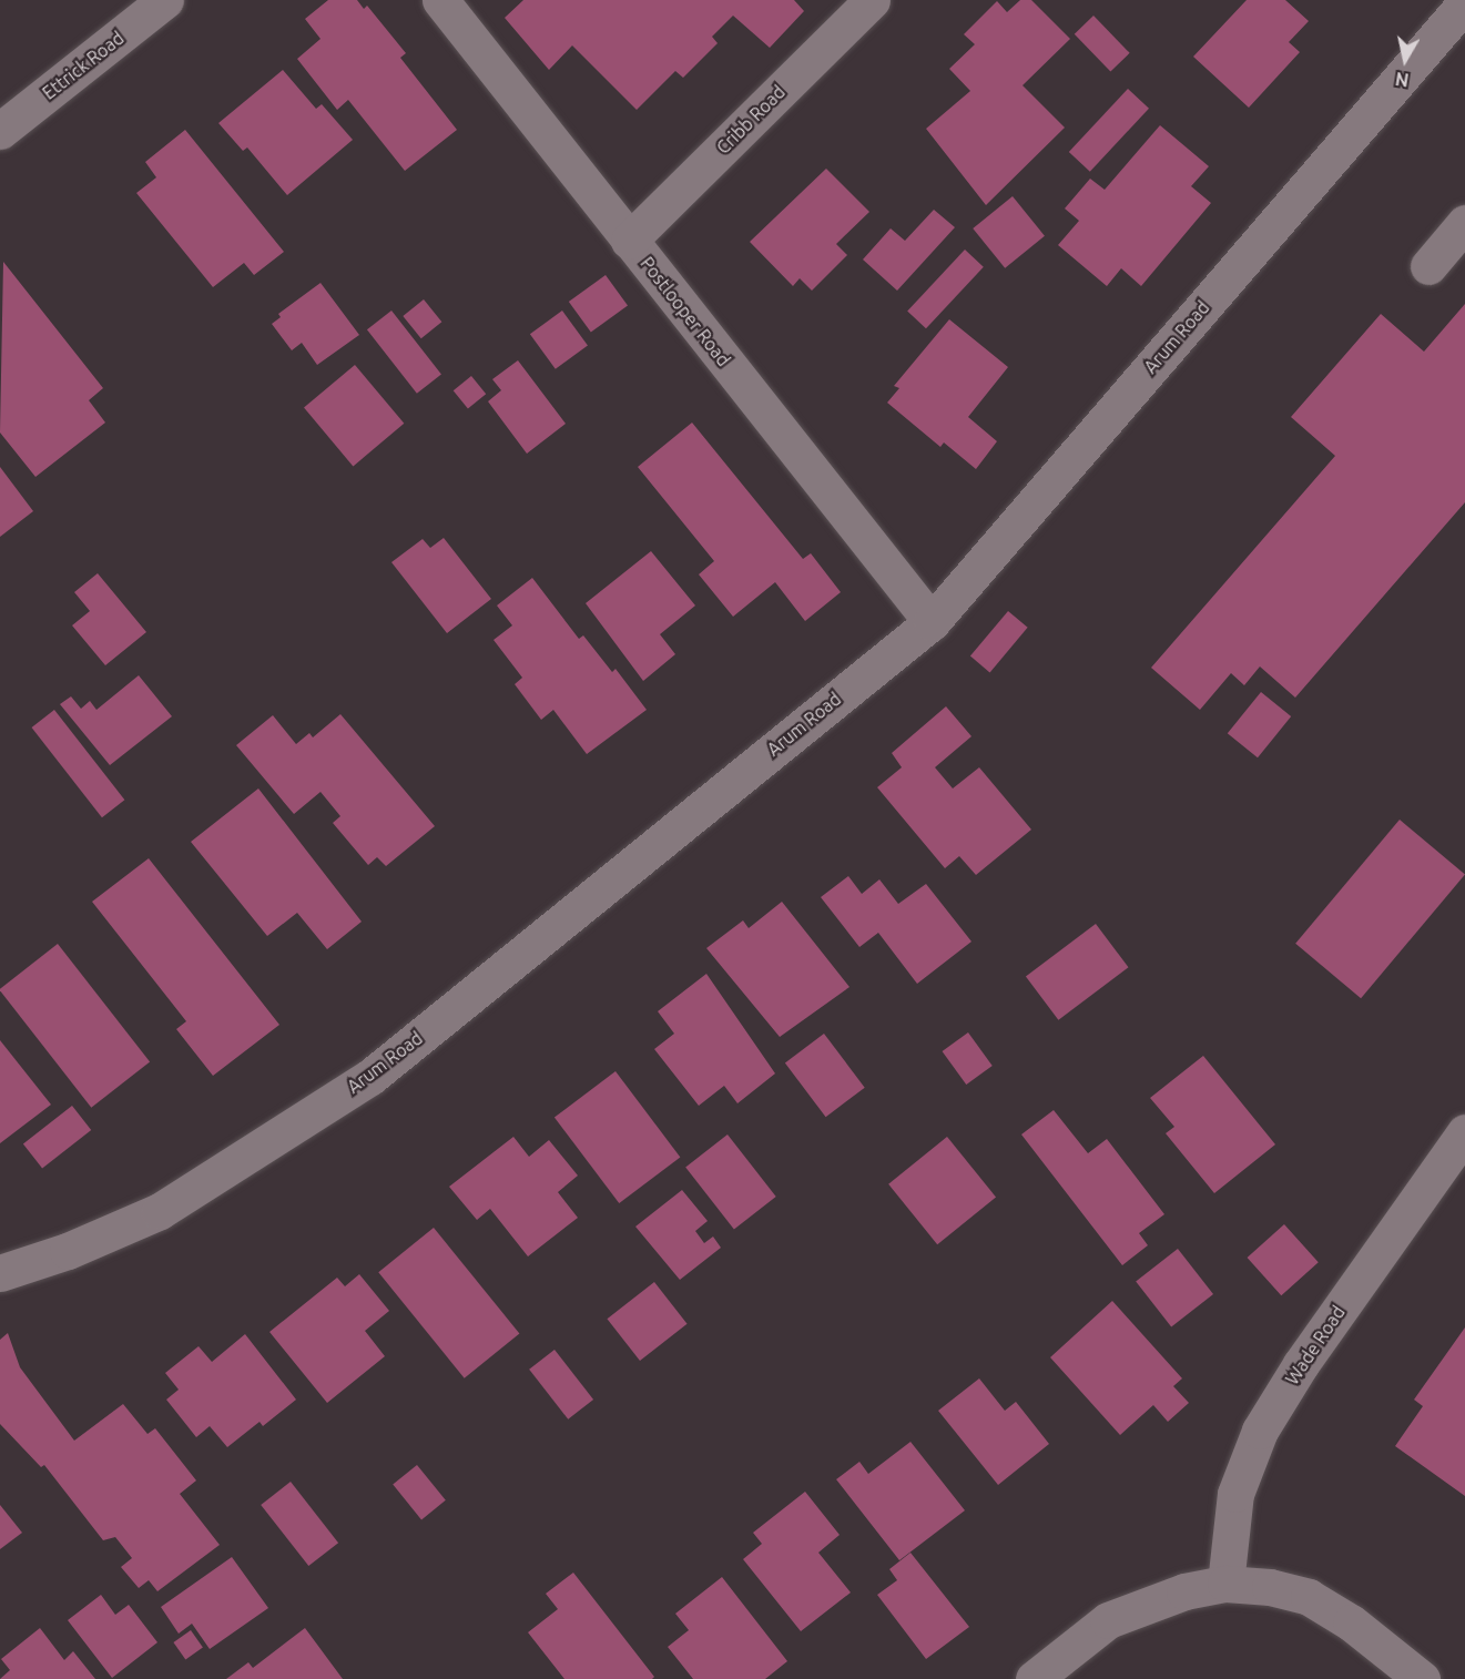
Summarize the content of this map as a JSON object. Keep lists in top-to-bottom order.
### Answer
{
  "streets": {
    "street": [
      "Ettrick Road",
      "Cribb Road",
      "Postlooper Road",
      "Arum Road",
      "Wade Road"
    ]
  },
  "crossings": [
    ["Cribb Road", "Postlooper Road"],
    ["Postlooper Road", "Arum Road"]
  ],
  "north": "bottom"
}
